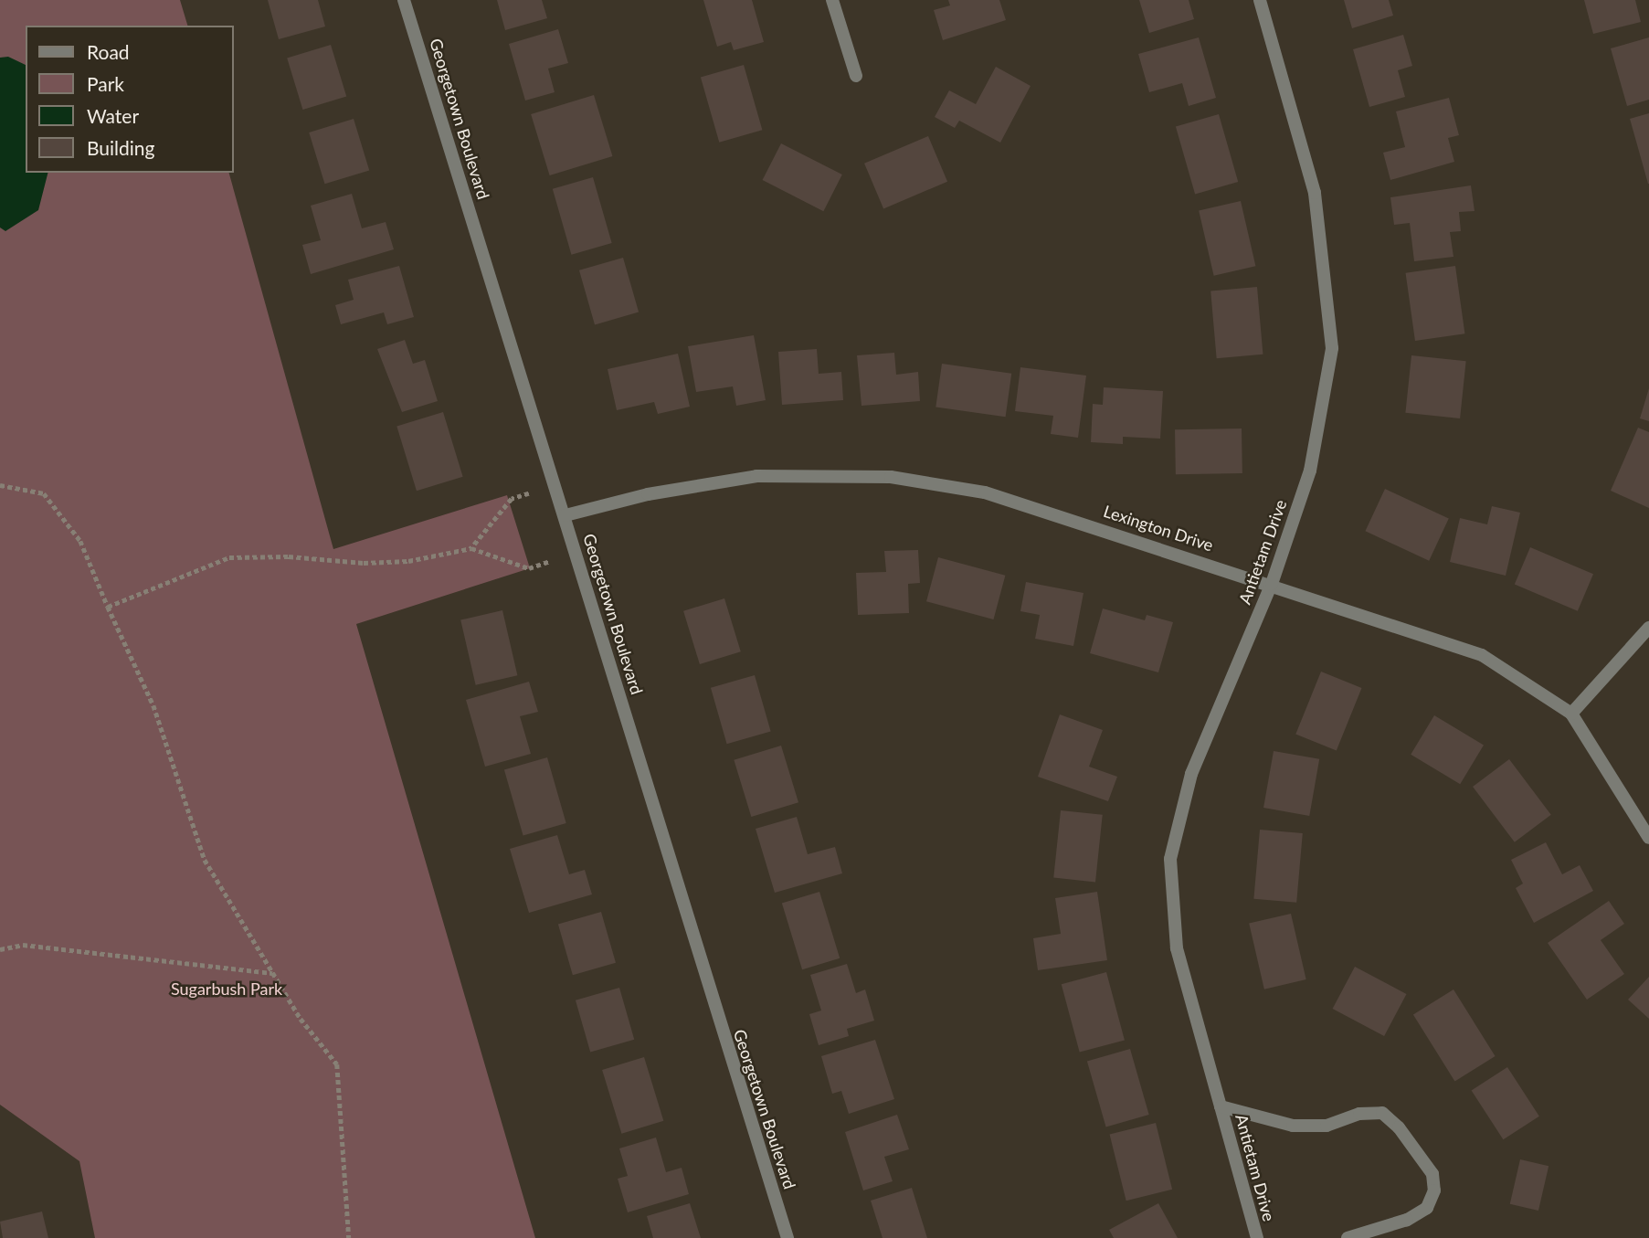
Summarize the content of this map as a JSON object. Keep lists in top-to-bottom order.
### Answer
{
  "streets": {
    "street": ["Georgetown Boulevard", "Lexington Drive", "Antietam Drive"]
  },
  "crossings": [
    ["Georgetown Boulevard", "Lexington Drive"],
    ["Lexington Drive", "Antietam Drive"]
  ],
  "parks": ["Sugarbush Park"],
  "legend": [
    "Road",
    "Park",
    "Water",
    "Building"
  ]
}
